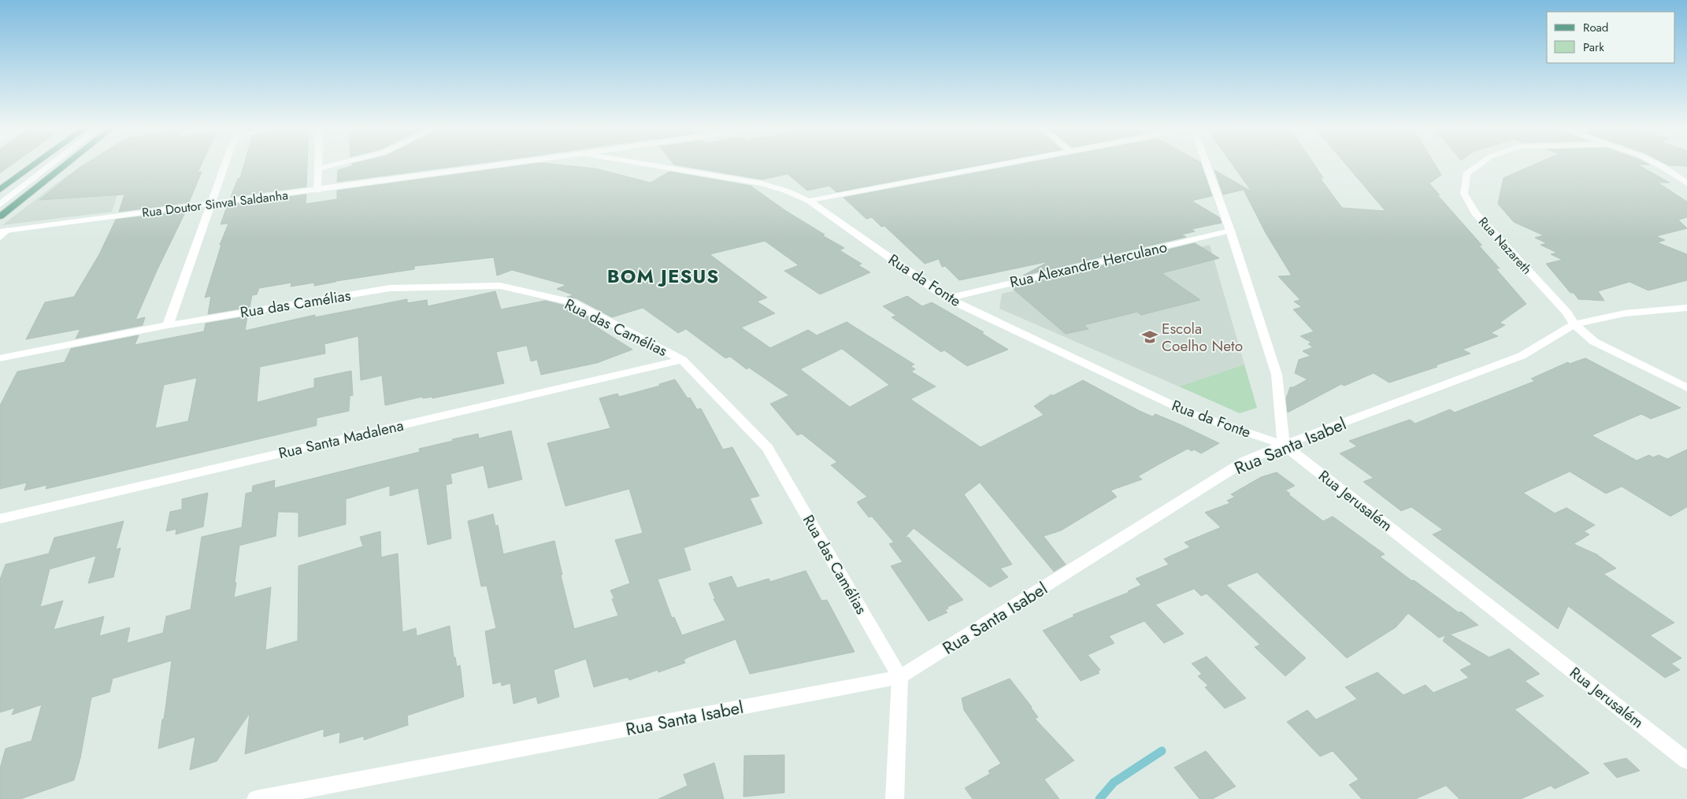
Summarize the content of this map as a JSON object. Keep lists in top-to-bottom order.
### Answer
{
  "streets": {
    "street": [
      "Rua Doutor Sinval Saldanha",
      "Rua Nazareth",
      "Rua Alexandre Herculano",
      "Rua da Fonte",
      "Rua das Camélias",
      "Rua Santa Madalena",
      "Rua Santa Isabel",
      "Rua Jerusalém"
    ]
  },
  "crossings": [
    ["Rua Nazareth", "Rua Santa Isabel"],
    ["Rua Alexandre Herculano", "Rua da Fonte"],
    ["Rua da Fonte", "Rua Santa Isabel"],
    ["Rua da Fonte", "Rua Jerusalém"],
    ["Rua das Camélias", "Rua Santa Madalena"],
    ["Rua das Camélias", "Rua Santa Isabel"],
    ["Rua Santa Isabel", "Rua Jerusalém"]
  ],
  "districts": ["BOM JESUS"],
  "places": {
    "school or university": ["Escola Coelho Neto"]
  },
  "legend": ["Road", "Park"]
}
